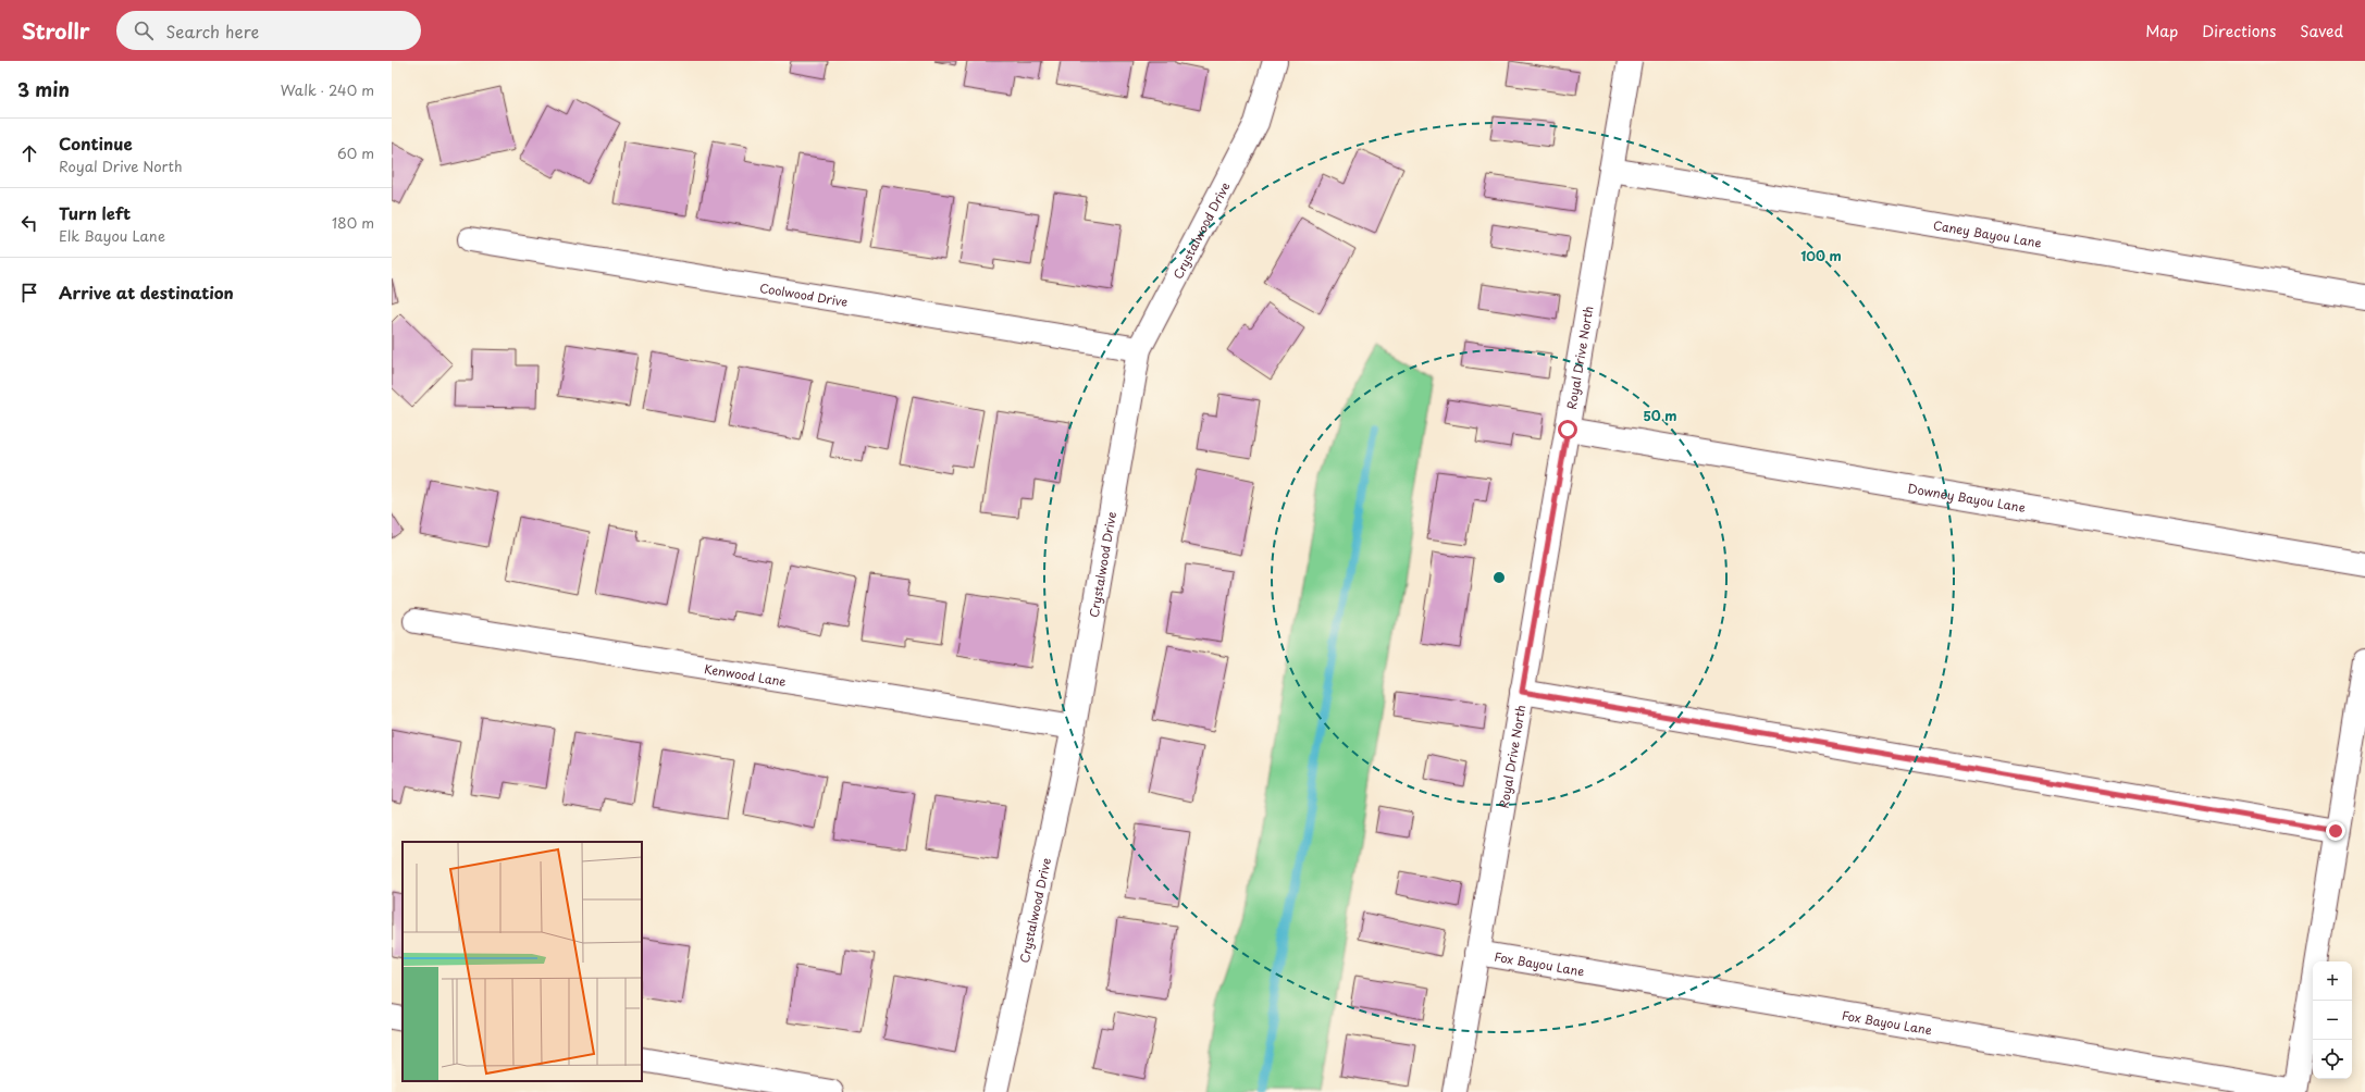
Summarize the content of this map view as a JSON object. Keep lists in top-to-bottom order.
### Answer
{
  "streets": {
    "street": [
      "Crystalwood Drive",
      "Caney Bayou Lane",
      "Coolwood Drive",
      "Royal Drive North",
      "Downey Bayou Lane",
      "Kenwood Lane",
      "Fox Bayou Lane"
    ]
  },
  "crossings": [
    ["Crystalwood Drive", "Coolwood Drive"],
    ["Crystalwood Drive", "Kenwood Lane"],
    ["Caney Bayou Lane", "Royal Drive North"],
    ["Royal Drive North", "Downey Bayou Lane"],
    ["Royal Drive North", "Fox Bayou Lane"]
  ],
  "page": {
    "header": "Strollr",
    "search": "Search here",
    "nav": ["Map", "Directions", "Saved"],
    "heading": ["3 min", "Walk · 240 m"],
    "list": [
      ["Continue", "Royal Drive North", "60 m"],
      ["Turn left", "Elk Bayou Lane", "180 m"],
      "Arrive at destination"
    ],
    "map_buttons": ["+", "−"]
  },
  "rings": ["100 m", "50 m"]
}
